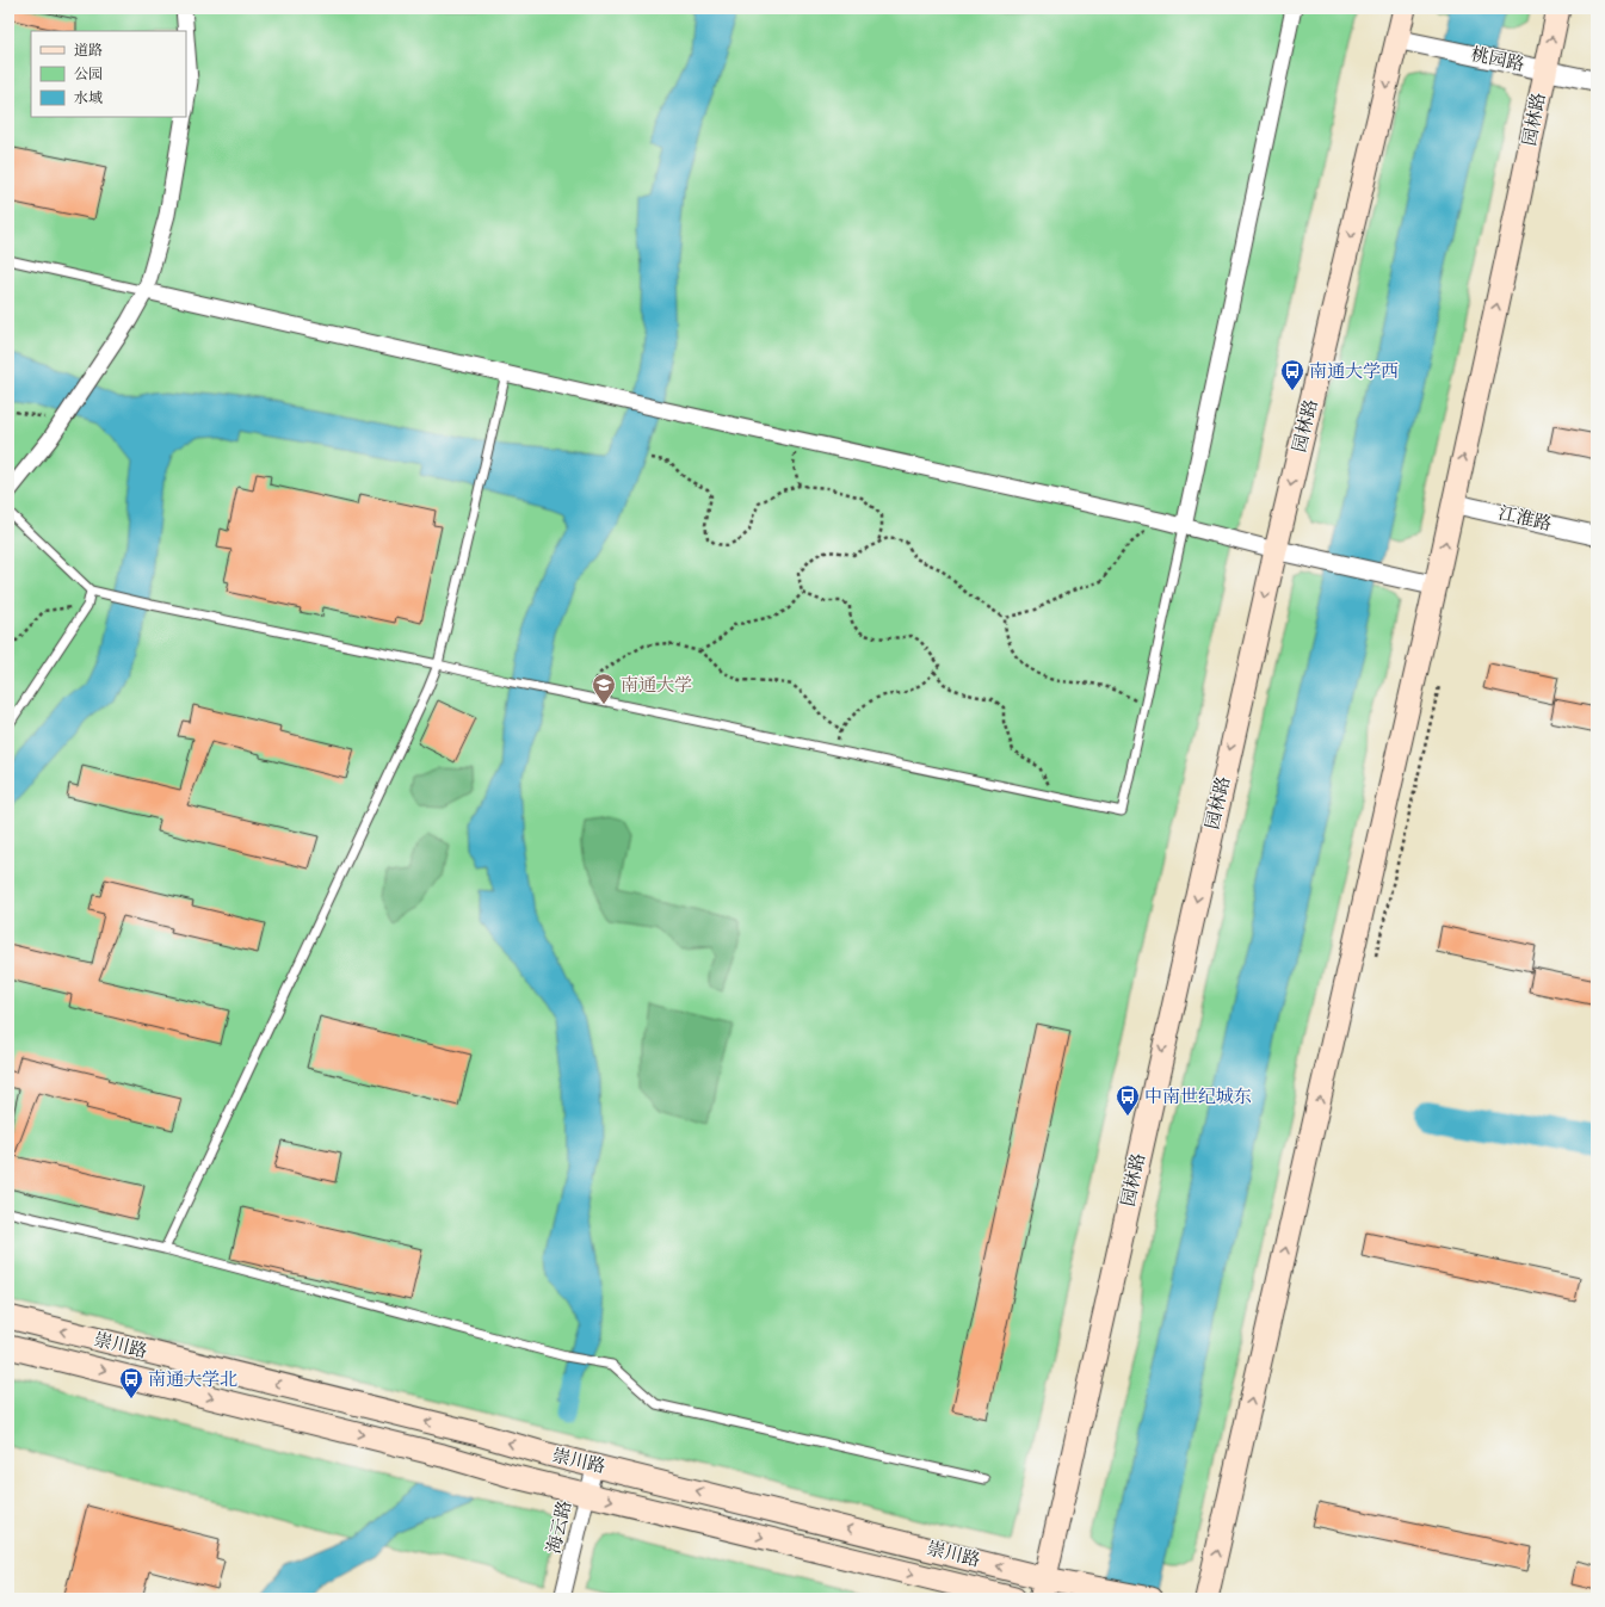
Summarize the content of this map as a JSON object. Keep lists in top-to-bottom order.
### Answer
{
  "streets": {
    "main road": ["园林路", "崇川路"],
    "street": ["桃园路", "江淮路", "海云路"]
  },
  "crossings": [
    ["桃园路", "园林路"],
    ["园林路", "江淮路"],
    ["园林路", "崇川路"],
    ["崇川路", "海云路"]
  ],
  "places": {
    "bus stop": ["南通大学西", "中南世纪城东", "南通大学北"],
    "school or university": ["南通大学"]
  },
  "legend": ["道路", "公园", "水域"]
}
